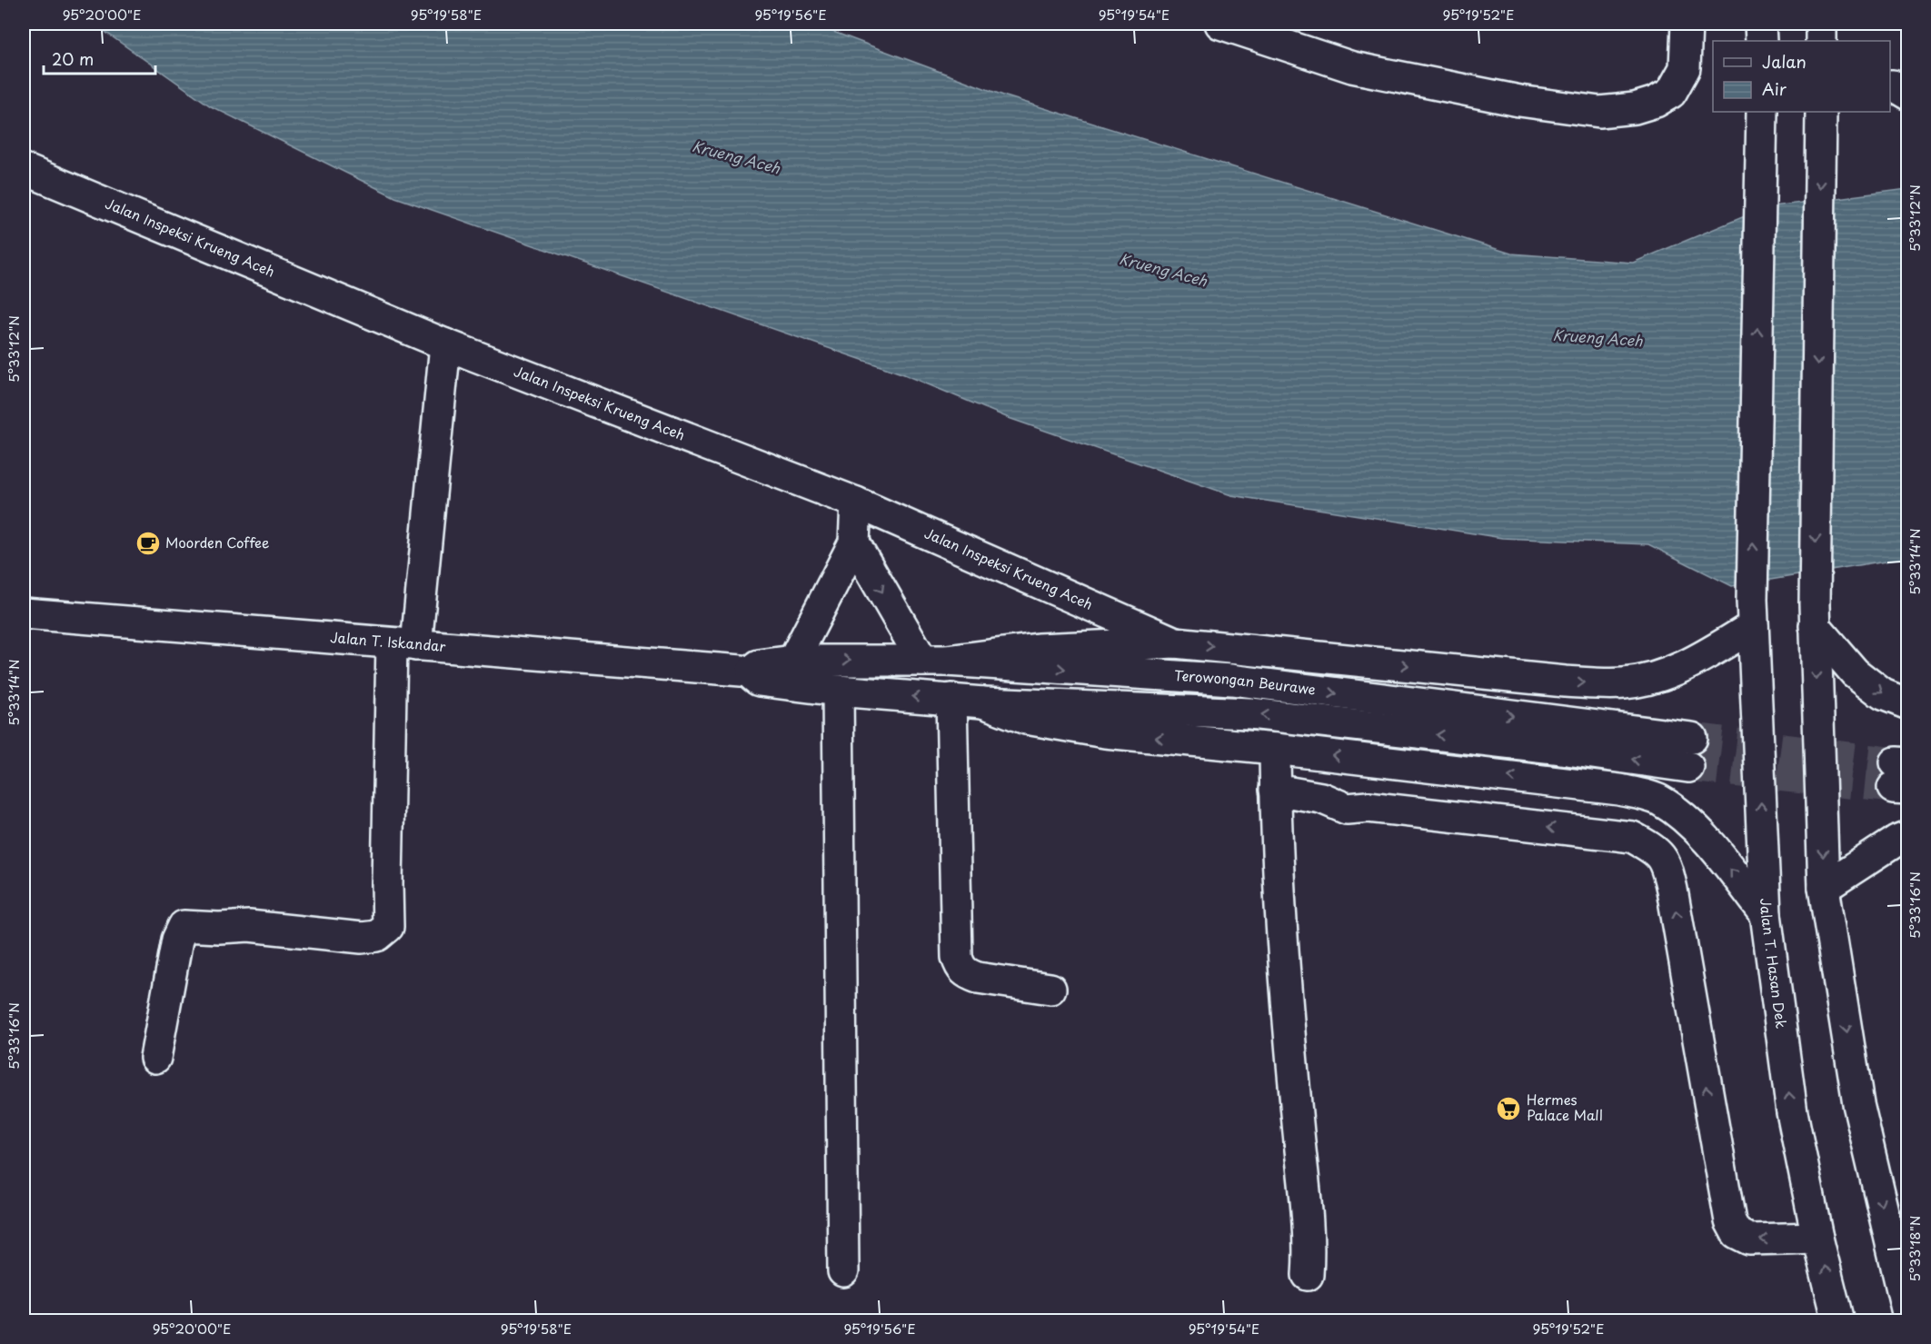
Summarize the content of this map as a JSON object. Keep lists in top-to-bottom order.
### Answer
{
  "streets": {
    "street": [
      "Jalan Inspeksi Krueng Aceh",
      "Jalan T. Iskandar",
      "Terowongan Beurawe",
      "Jalan T. Hasan Dek"
    ]
  },
  "crossings": [
    ["Jalan T. Iskandar", "Terowongan Beurawe"]
  ],
  "water": ["Krueng Aceh"],
  "places": {
    "cafe": ["Moorden Coffee"],
    "supermarket": ["Hermes Palace Mall"]
  },
  "legend": ["Jalan", "Air"],
  "scale_bar": "20 m",
  "coordinates": [
    "95°20'00\"E",
    "95°19'58\"E",
    "95°19'56\"E",
    "95°19'54\"E",
    "95°19'52\"E",
    "5°33'12\"N",
    "5°33'14\"N",
    "5°33'16\"N",
    "5°33'18\"N"
  ]
}
